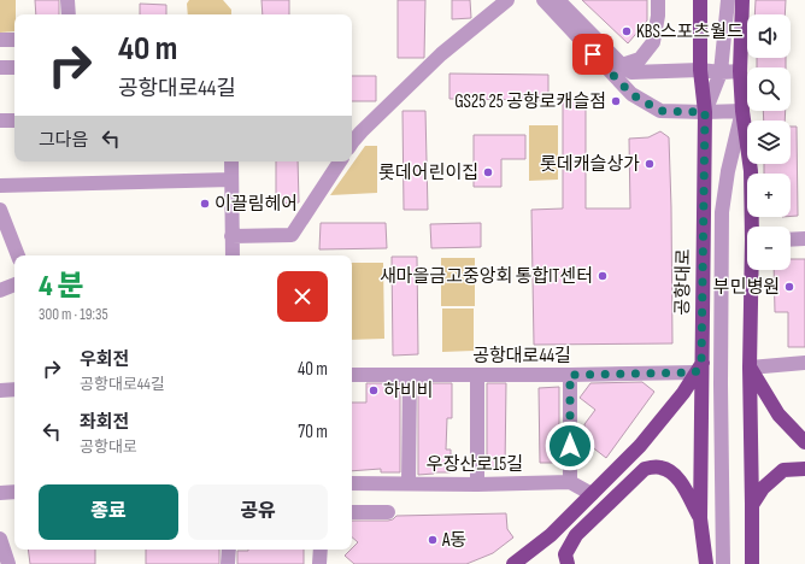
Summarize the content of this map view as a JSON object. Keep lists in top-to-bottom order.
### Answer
{
  "streets": {
    "main road": ["공항대로"],
    "street": ["공항대로44길", "우장산로15길"]
  },
  "crossings": [
    ["공항대로", "공항대로44길"],
    ["공항대로44길", "우장산로15길"]
  ],
  "places": [
    "KBS스포츠월드",
    "GS25 25 공항로캐슬점",
    "롯데캐슬상가",
    "롯데어린이집",
    "이끌림헤어",
    "새마을금고중앙회 통합IT센터",
    "부민병원",
    "하비비",
    "A동"
  ],
  "page": {
    "map_buttons": ["+", "−"],
    "turn": ["40 m", "공항대로44길"],
    "then": "그다음",
    "heading": ["4 분", "300 m · 19:35"],
    "list": [
      {
        "name": "우회전",
        "note": "공항대로44길",
        "value": "40 m"
      },
      {
        "name": "좌회전",
        "note": "공항대로",
        "value": "70 m"
      }
    ],
    "buttons": ["종료", "공유"]
  }
}
